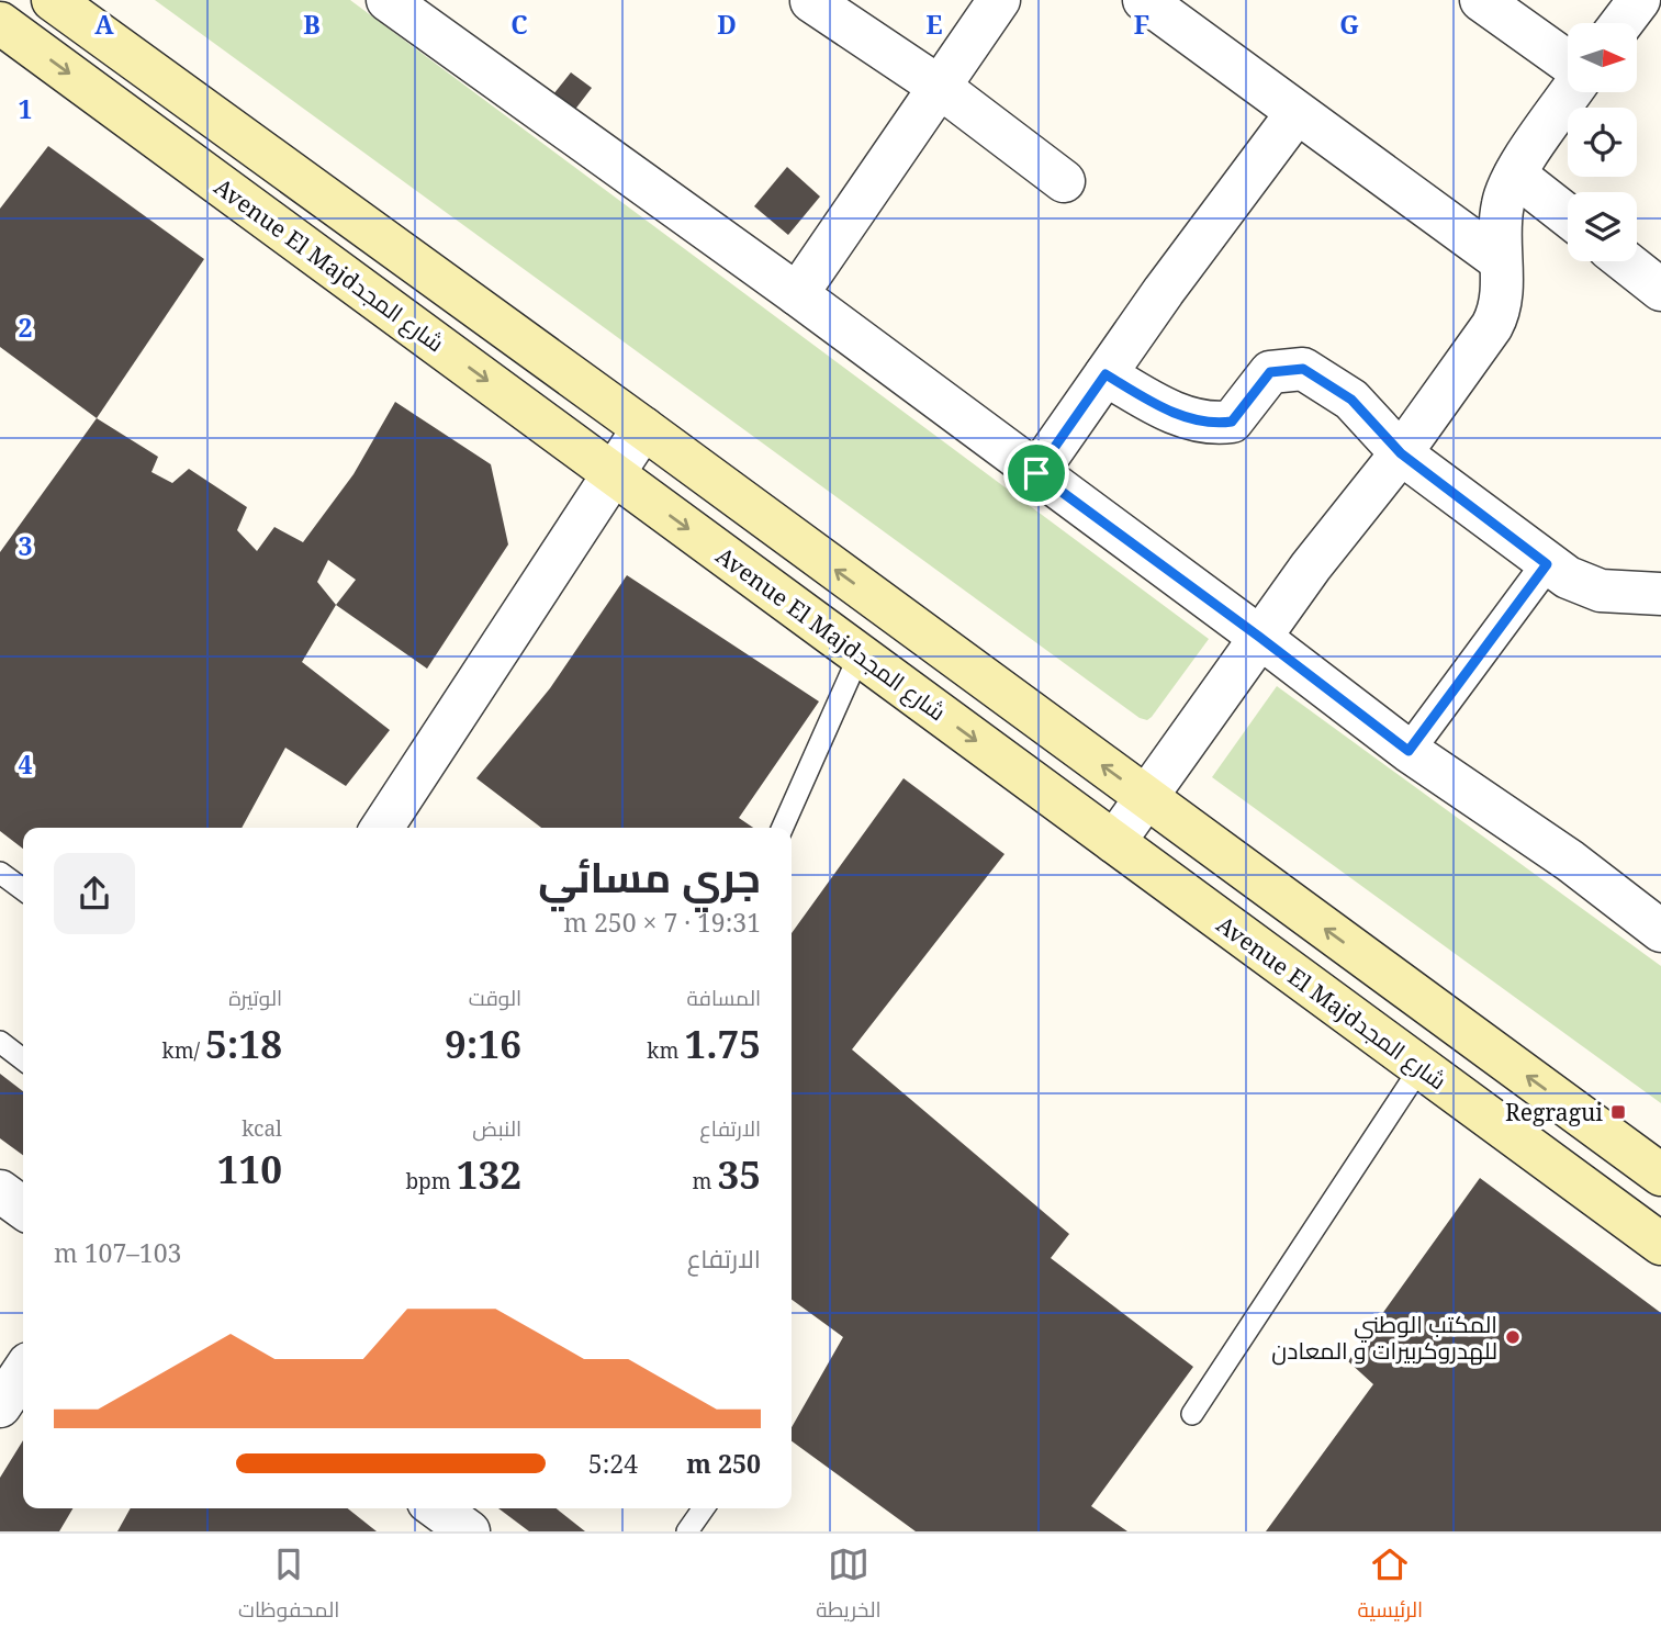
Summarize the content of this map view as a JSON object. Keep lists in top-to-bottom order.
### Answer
{
  "streets": {
    "main road": ["Avenue El Majdشارع المجد"]
  },
  "places": {
    "transit": ["Regragui"],
    "other": ["المكتب الوطني للهدروكربيرات و المعادن"]
  },
  "north": "right",
  "page": {
    "heading": ["جري مسائي", "19:31 · 7 × 250 m"],
    "stats": [
      ["المسافة", "1.75 km"],
      ["الوقت", "9:16"],
      ["الوتيرة", "5:18 /km"],
      ["الارتفاع", "35 m"],
      ["النبض", "132 bpm"],
      ["kcal", "110"]
    ],
    "chart": ["الارتفاع", "103–107 m"],
    "list": [
      {
        "name": "250 m",
        "note": "5:24"
      }
    ],
    "tabs": ["الرئيسية", "الخريطة", "المحفوظات"]
  },
  "grid": {
    "columns": [
      "A",
      "B",
      "C",
      "D",
      "E",
      "F",
      "G"
    ],
    "rows": [
      "1",
      "2",
      "3",
      "4"
    ]
  }
}
